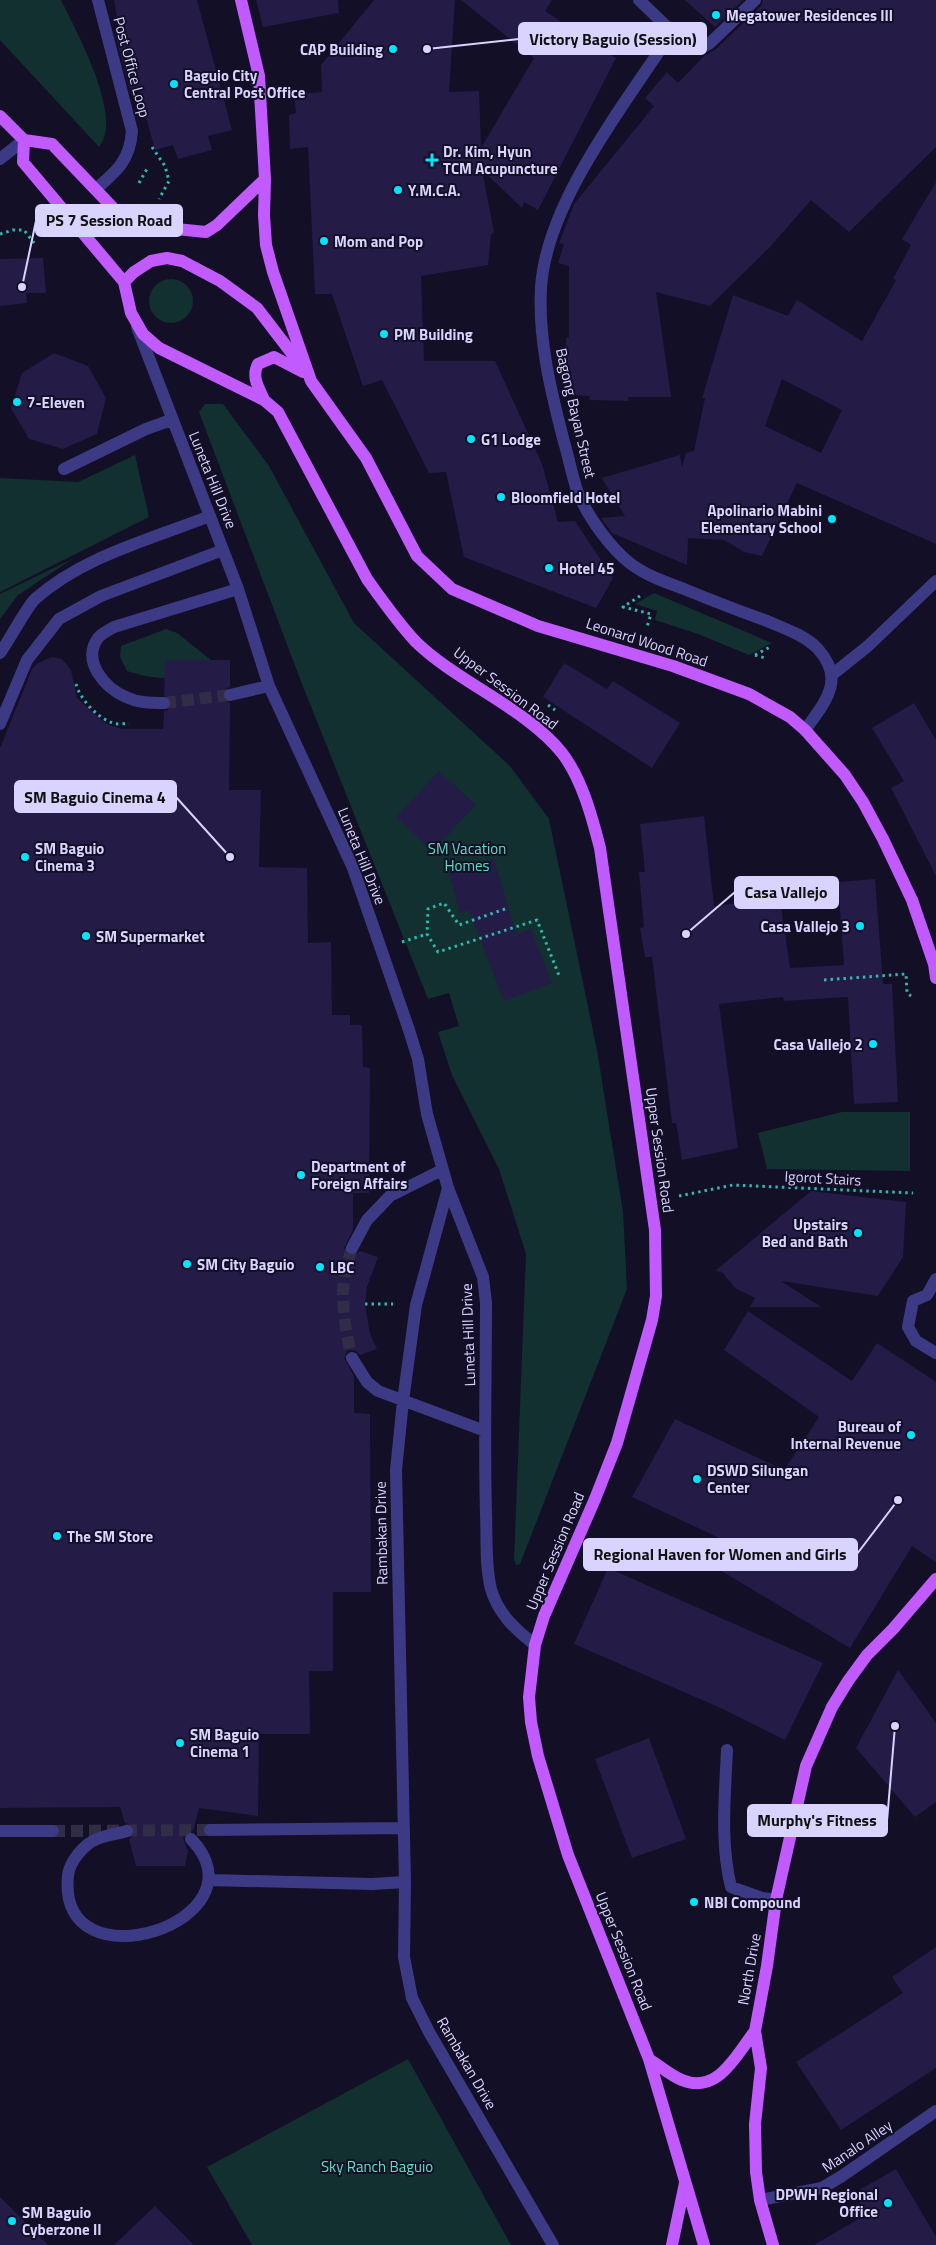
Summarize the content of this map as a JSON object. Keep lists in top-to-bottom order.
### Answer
{
  "streets": {
    "main road": ["Leonard Wood Road", "Upper Session Road", "North Drive"],
    "street": [
      "Post Office Loop",
      "Bagong Bayan Street",
      "Luneta Hill Drive",
      "Rambakan Drive",
      "Manalo Alley"
    ],
    "path": ["Igorot Stairs"]
  },
  "crossings": [
    ["Luneta Hill Drive", "Upper Session Road"],
    ["Luneta Hill Drive", "Rambakan Drive"],
    ["North Drive", "Manalo Alley"]
  ],
  "parks": ["SM Vacation Homes", "Sky Ranch Baguio"],
  "places": {
    "other": [
      "Megatower Residences III",
      "CAP Building",
      "Victory Baguio (Session)",
      "Baguio City Central Post Office",
      "Y.M.C.A.",
      "Mom and Pop",
      "PS 7 Session Road",
      "PM Building",
      "7-Eleven",
      "G1 Lodge",
      "Bloomfield Hotel",
      "Apolinario Mabini Elementary School",
      "Hotel 45",
      "SM Baguio Cinema 3",
      "SM Baguio Cinema 4",
      "Casa Vallejo 3",
      "Casa Vallejo",
      "SM Supermarket",
      "Casa Vallejo 2",
      "Department of Foreign Affairs",
      "Upstairs Bed and Bath",
      "SM City Baguio",
      "LBC",
      "Bureau of Internal Revenue",
      "DSWD Silungan Center",
      "Regional Haven for Women and Girls",
      "The SM Store",
      "Murphy's Fitness",
      "SM Baguio Cinema 1",
      "NBI Compound",
      "DPWH Regional Office",
      "SM Baguio Cyberzone II"
    ],
    "health": ["Dr. Kim, Hyun TCM Acupuncture"]
  }
}
